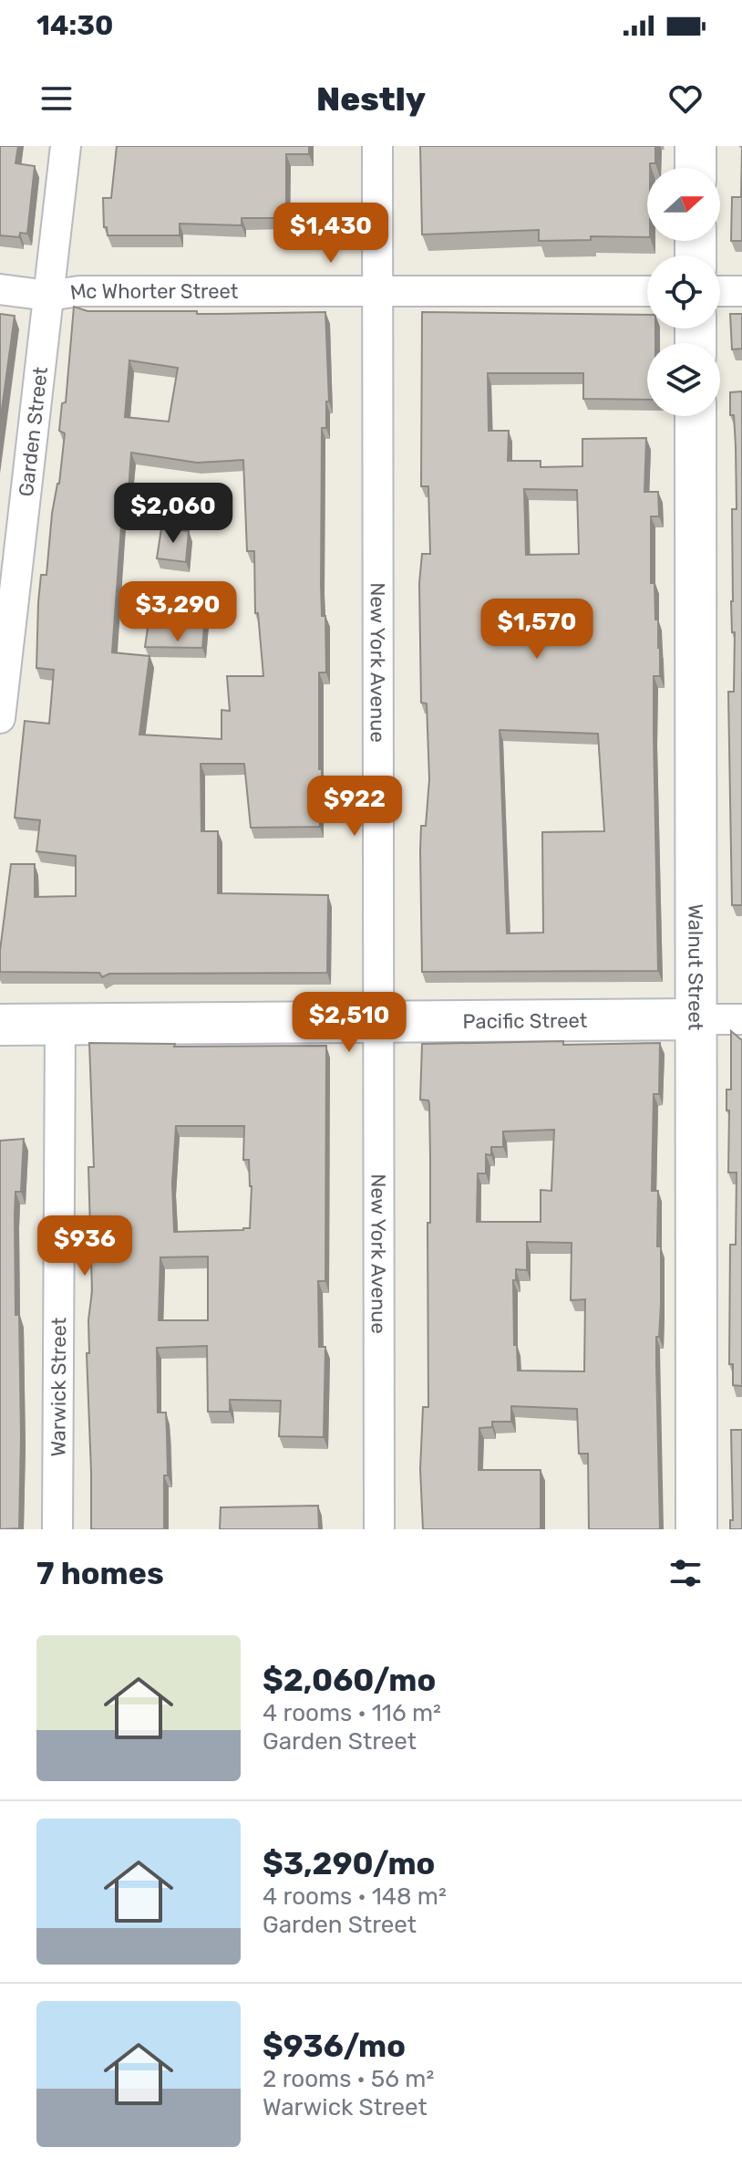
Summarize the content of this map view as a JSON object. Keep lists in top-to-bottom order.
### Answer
{
  "streets": {
    "street": [
      "Mc Whorter Street",
      "Garden Street",
      "New York Avenue",
      "Walnut Street",
      "Pacific Street",
      "Warwick Street"
    ]
  },
  "crossings": [
    ["Mc Whorter Street", "Garden Street"],
    ["Mc Whorter Street", "New York Avenue"],
    ["New York Avenue", "Pacific Street"],
    ["Walnut Street", "Pacific Street"],
    ["Pacific Street", "Warwick Street"]
  ],
  "north": "right",
  "page": {
    "status": "14:30",
    "header": "Nestly",
    "price": [
      "$1,430",
      "$2,060",
      "$3,290",
      "$1,570",
      "$922",
      "$2,510",
      "$936"
    ],
    "heading": "7 homes",
    "list": [
      {
        "name": "$2,060/mo",
        "note": "4 rooms · 116 m² · Garden Street"
      },
      {
        "name": "$3,290/mo",
        "note": "4 rooms · 148 m² · Garden Street"
      },
      {
        "name": "$936/mo",
        "note": "2 rooms · 56 m² · Warwick Street"
      }
    ]
  }
}
